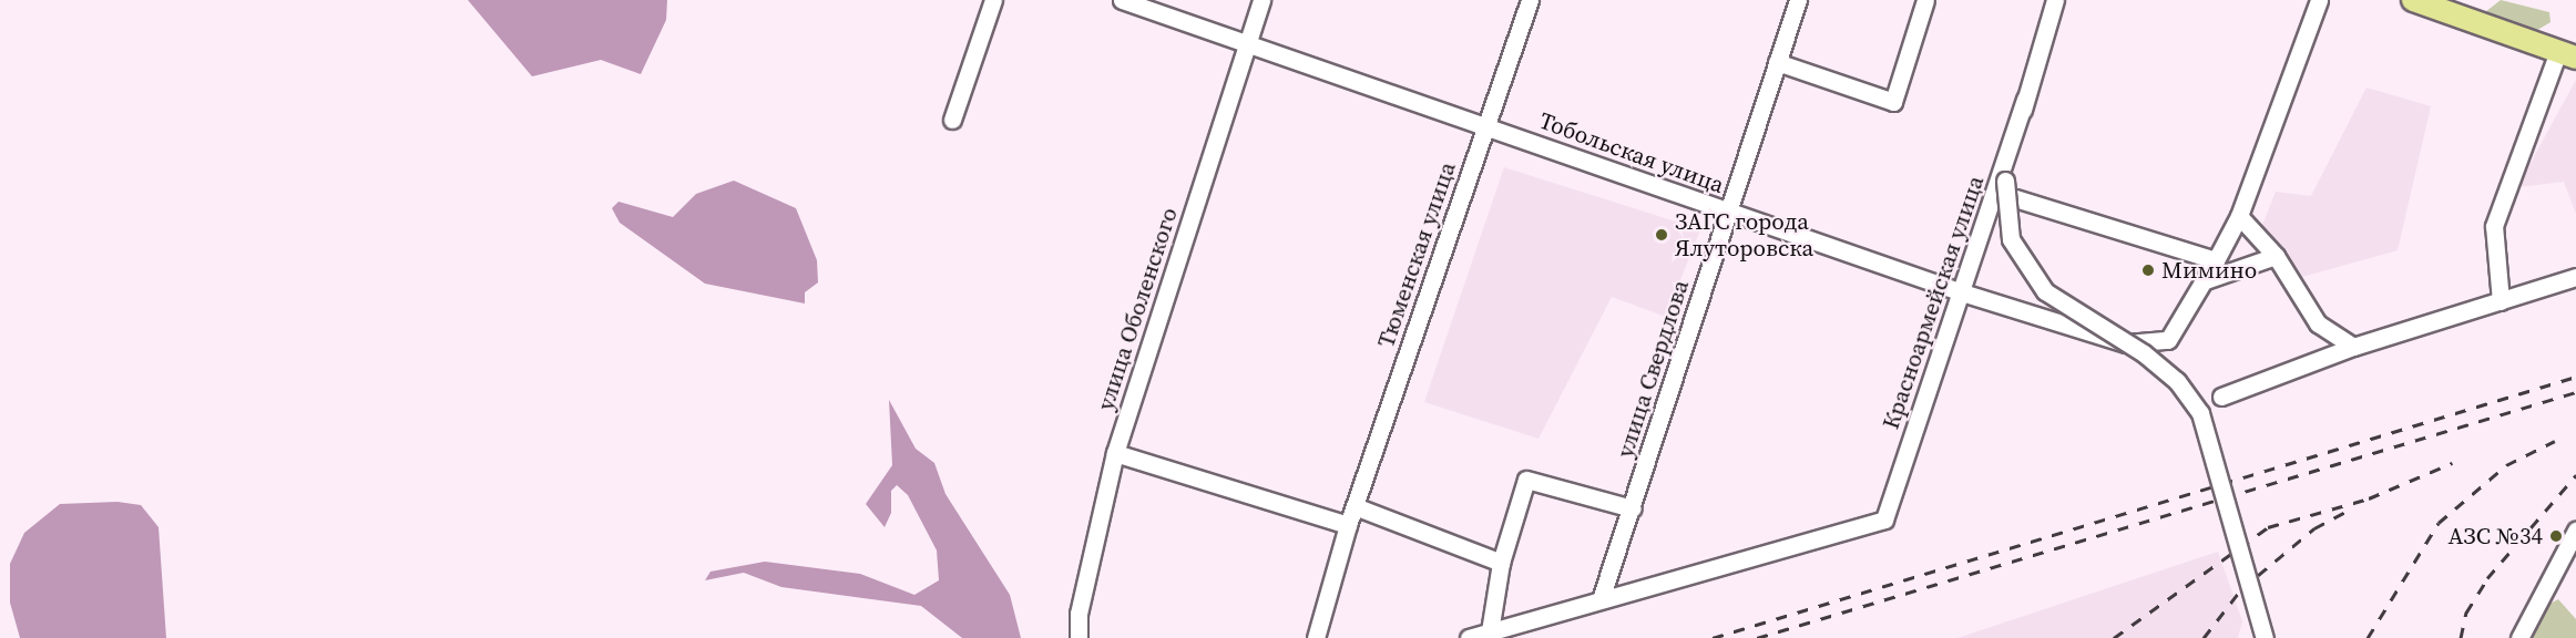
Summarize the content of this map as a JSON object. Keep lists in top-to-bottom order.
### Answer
{
  "streets": {
    "street": [
      "Тобольская улица",
      "Тюменская улица",
      "Красноармейская улица",
      "улица Оболенского",
      "улица Свердлова"
    ]
  },
  "crossings": [
    ["Тобольская улица", "Тюменская улица"],
    ["Тобольская улица", "Красноармейская улица"],
    ["Тобольская улица", "улица Оболенского"],
    ["Тобольская улица", "улица Свердлова"],
    ["Красноармейская улица", "улица Свердлова"]
  ],
  "places": ["ЗАГС города Ялуторовска", "Мимино", "АЗС №34"]
}
